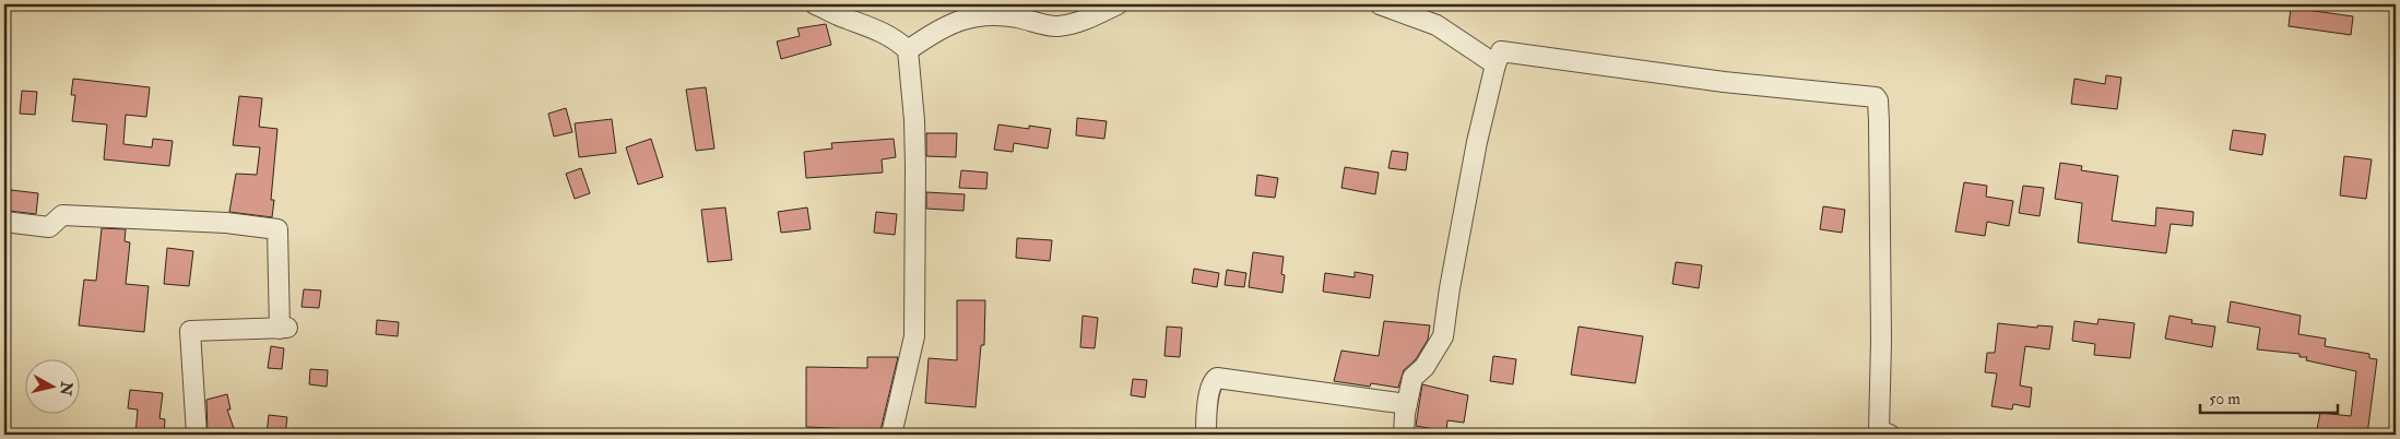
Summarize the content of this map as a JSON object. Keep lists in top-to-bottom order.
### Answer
{
  "scale_bar": "50 m",
  "north": "right"
}
